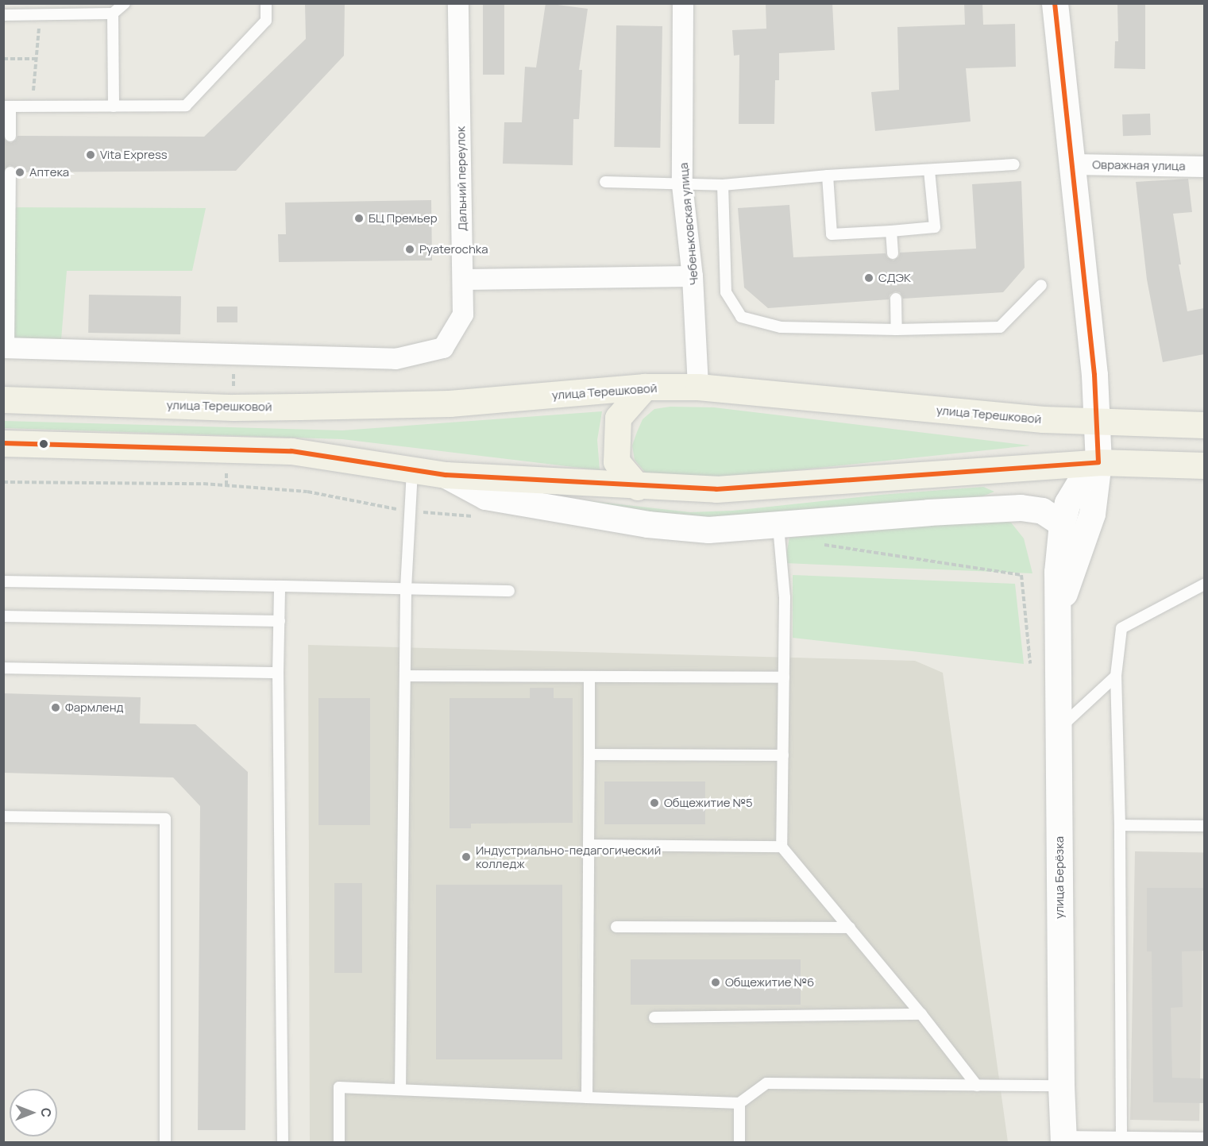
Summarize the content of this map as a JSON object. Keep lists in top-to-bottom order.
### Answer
{
  "streets": {
    "main road": ["улица Терешковой", "улица Берёзка"],
    "street": ["Овражная улица", "Дальний переулок", "Чебеньковская улица"]
  },
  "crossings": [
    ["Овражная улица", "улица Берёзка"],
    ["Чебеньковская улица", "улица Терешковой"],
    ["улица Терешковой", "улица Берёзка"]
  ],
  "places": [
    "Vita Express",
    "Аптека",
    "БЦ Премьер",
    "Pyaterochka",
    "СДЭК",
    "Фармленд",
    "Общежитие №5",
    "Индустриально-педагогический колледж",
    "Общежитие №6"
  ],
  "north": "right"
}
